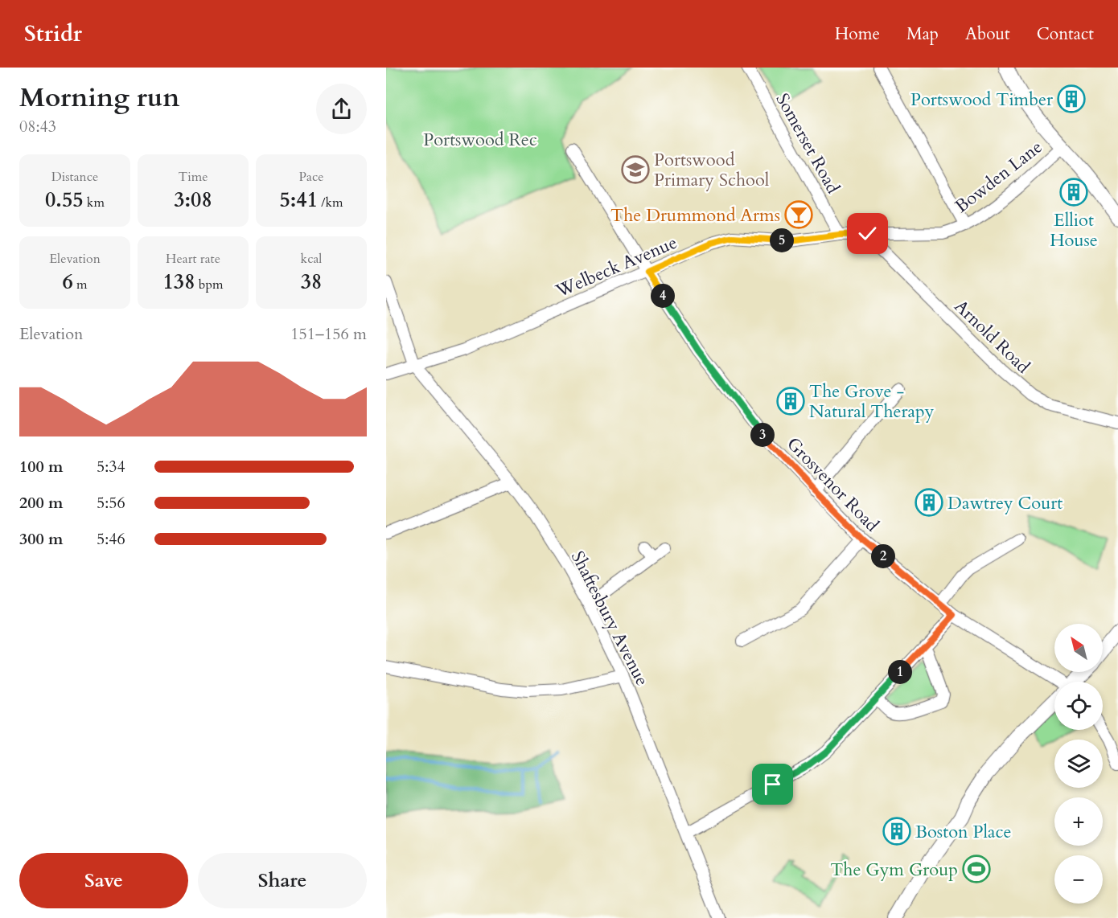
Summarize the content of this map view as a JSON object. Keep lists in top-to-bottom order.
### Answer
{
  "streets": {
    "street": [
      "Somerset Road",
      "Bowden Lane",
      "Welbeck Avenue",
      "Arnold Road",
      "Grosvenor Road",
      "Shaftesbury Avenue"
    ]
  },
  "crossings": [
    ["Somerset Road", "Welbeck Avenue"],
    ["Bowden Lane", "Welbeck Avenue"],
    ["Bowden Lane", "Arnold Road"],
    ["Welbeck Avenue", "Arnold Road"],
    ["Welbeck Avenue", "Grosvenor Road"],
    ["Welbeck Avenue", "Shaftesbury Avenue"]
  ],
  "parks": ["Portswood Rec"],
  "places": {
    "building": [
      "Portswood Timber",
      "Elliot House",
      "The Grove - Natural Therapy",
      "Dawtrey Court",
      "Boston Place"
    ],
    "school or university": ["Portswood Primary School"],
    "bar": ["The Drummond Arms"],
    "sports": ["The Gym Group"]
  },
  "north": "top left",
  "page": {
    "header": "Stridr",
    "nav": [
      "Home",
      "Map",
      "About",
      "Contact"
    ],
    "heading": ["Morning run", "08:43"],
    "stats": [
      ["Distance", "0.55 km"],
      ["Time", "3:08"],
      ["Pace", "5:41 /km"],
      ["Elevation", "6 m"],
      ["Heart rate", "138 bpm"],
      ["kcal", "38"]
    ],
    "pins": [
      "5",
      "4",
      "3",
      "2",
      "1"
    ],
    "chart": ["Elevation", "151–156 m"],
    "list": [
      {
        "name": "100 m",
        "note": "5:34"
      },
      {
        "name": "200 m",
        "note": "5:56"
      },
      {
        "name": "300 m",
        "note": "5:46"
      }
    ],
    "map_buttons": ["+", "−"],
    "buttons": ["Save", "Share"]
  }
}
